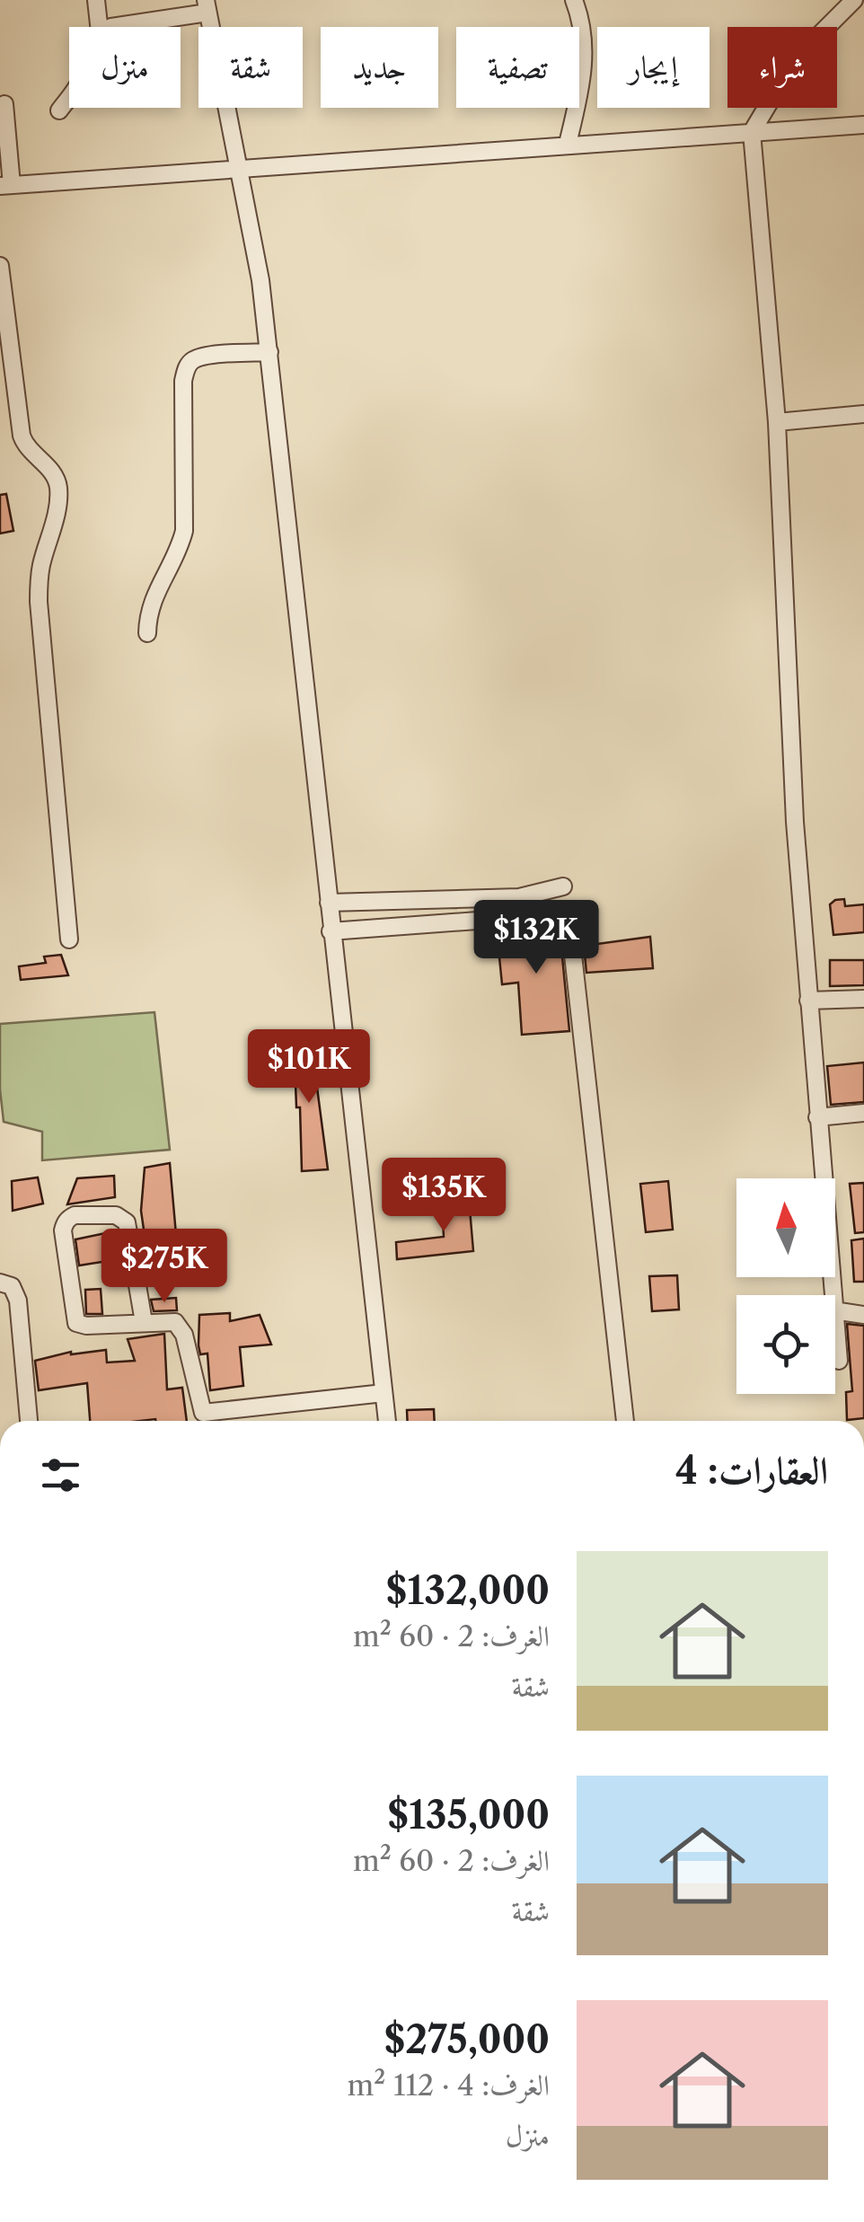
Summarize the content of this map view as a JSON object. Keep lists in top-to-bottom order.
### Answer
{
  "north": "top",
  "page": {
    "chip": [
      "شراء",
      "إيجار",
      "تصفية",
      "جديد",
      "شقة",
      "منزل"
    ],
    "price": [
      "$132K",
      "$101K",
      "$135K",
      "$275K"
    ],
    "heading": "العقارات: 4",
    "list": [
      {
        "name": "$132,000",
        "note": "الغرف: 2 · 60 m² · شقة"
      },
      {
        "name": "$135,000",
        "note": "الغرف: 2 · 60 m² · شقة"
      },
      {
        "name": "$275,000",
        "note": "الغرف: 4 · 112 m² · منزل"
      }
    ]
  }
}
